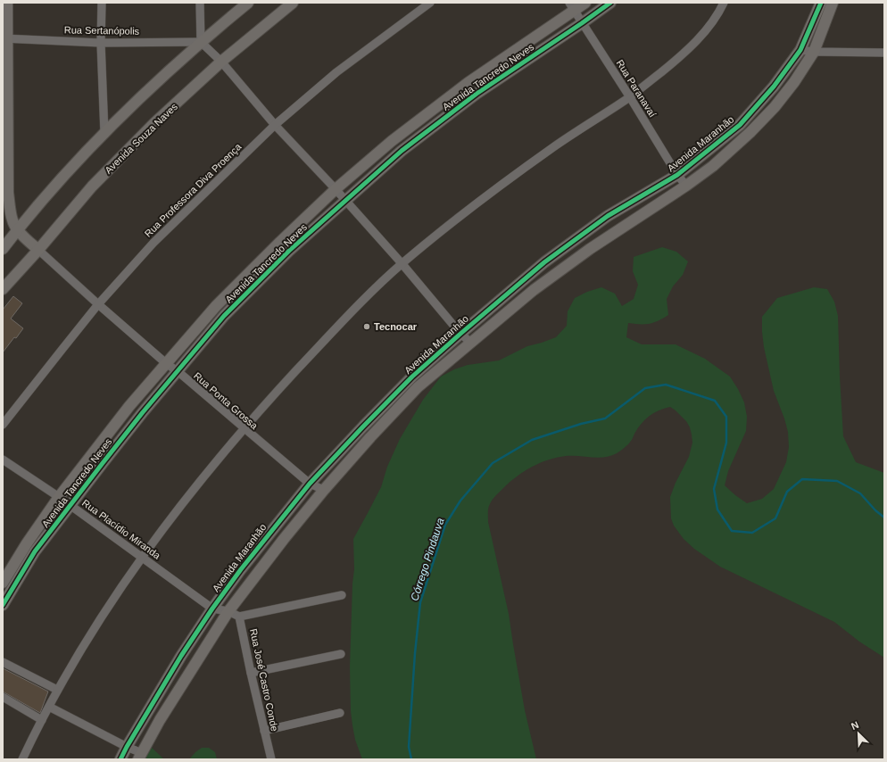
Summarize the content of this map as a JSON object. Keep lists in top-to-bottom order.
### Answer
{
  "streets": {
    "street": [
      "Rua Sertanópolis",
      "Avenida Tancredo Neves",
      "Rua Paranavaí",
      "Avenida Souza Naves",
      "Avenida Maranhão",
      "Rua Professora Diva Proença",
      "Rua Ponta Grossa",
      "Rua Placídio Miranda",
      "Rua José Castro Conde"
    ]
  },
  "crossings": [
    ["Avenida Tancredo Neves", "Rua Paranavaí"],
    ["Avenida Tancredo Neves", "Rua Ponta Grossa"],
    ["Avenida Tancredo Neves", "Rua Placídio Miranda"],
    ["Rua Paranavaí", "Avenida Maranhão"],
    ["Avenida Souza Naves", "Rua Ponta Grossa"],
    ["Avenida Maranhão", "Rua Ponta Grossa"],
    ["Avenida Maranhão", "Rua Placídio Miranda"],
    ["Rua Professora Diva Proença", "Rua Ponta Grossa"]
  ],
  "water": ["Córrego Pindauva"],
  "places": ["Tecnocar"],
  "north": "top left"
}
